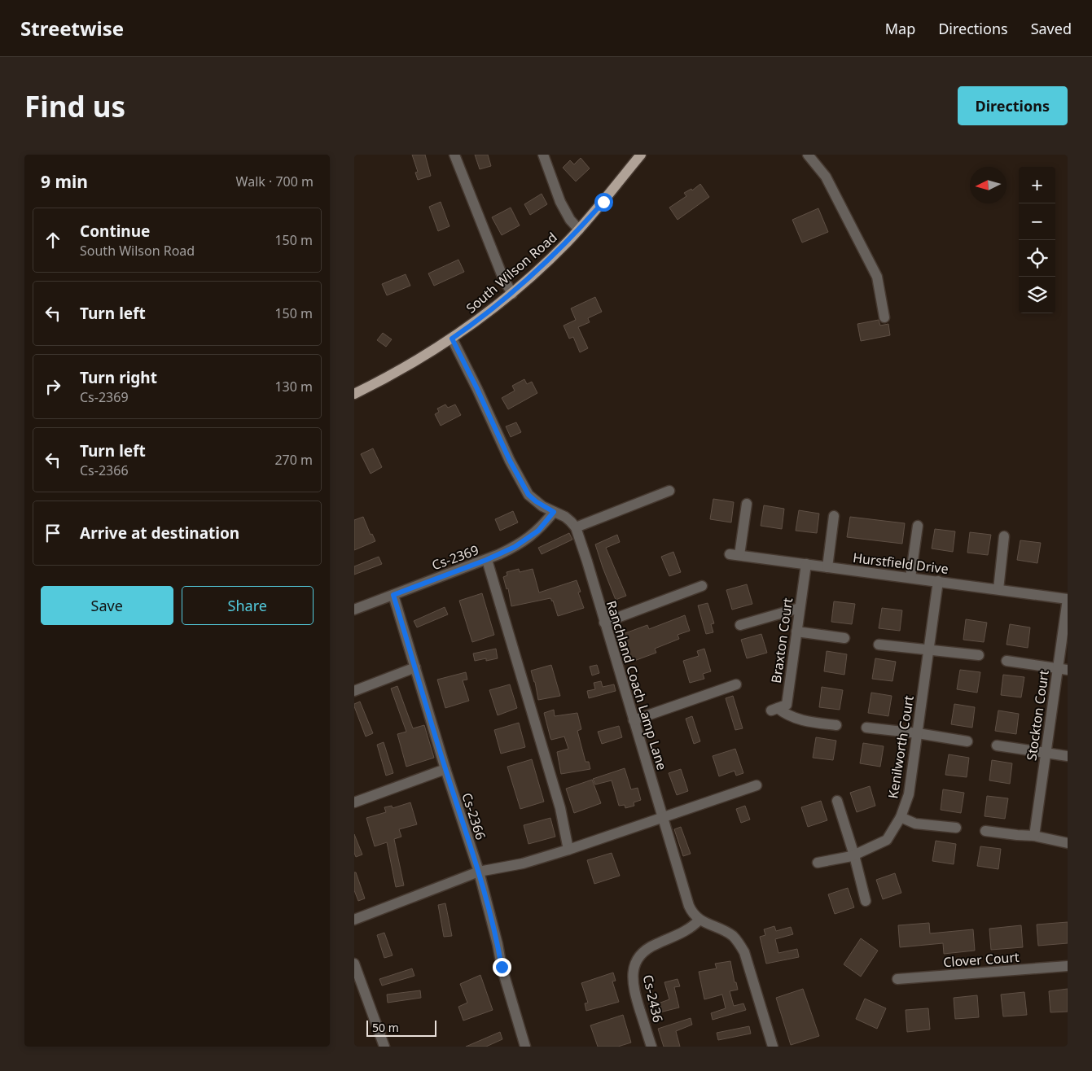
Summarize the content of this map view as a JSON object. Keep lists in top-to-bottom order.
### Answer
{
  "streets": {
    "main road": ["South Wilson Road"],
    "street": [
      "Cs-2369",
      "Hurstfield Drive",
      "Braxton Court",
      "Ranchland Coach Lamp Lane",
      "Stockton Court",
      "Kenilworth Court",
      "Cs-2366",
      "Clover Court",
      "Cs-2436"
    ]
  },
  "crossings": [
    ["Cs-2369", "Cs-2366"],
    ["Hurstfield Drive", "Braxton Court"],
    ["Hurstfield Drive", "Stockton Court"],
    ["Hurstfield Drive", "Kenilworth Court"],
    ["Ranchland Coach Lamp Lane", "Cs-2436"]
  ],
  "scale_bar": "50 m",
  "north": "left",
  "page": {
    "header": "Streetwise",
    "nav": ["Map", "Directions", "Saved"],
    "buttons": [
      "Directions",
      ["Save", "Share"]
    ],
    "title": "Find us",
    "heading": ["9 min", "Walk · 700 m"],
    "map_buttons": ["+", "−"],
    "list": [
      ["Continue", "South Wilson Road", "150 m"],
      ["Turn left", "150 m"],
      ["Turn right", "Cs-2369", "130 m"],
      ["Turn left", "Cs-2366", "270 m"],
      "Arrive at destination"
    ],
    "scale": "50 m"
  }
}
